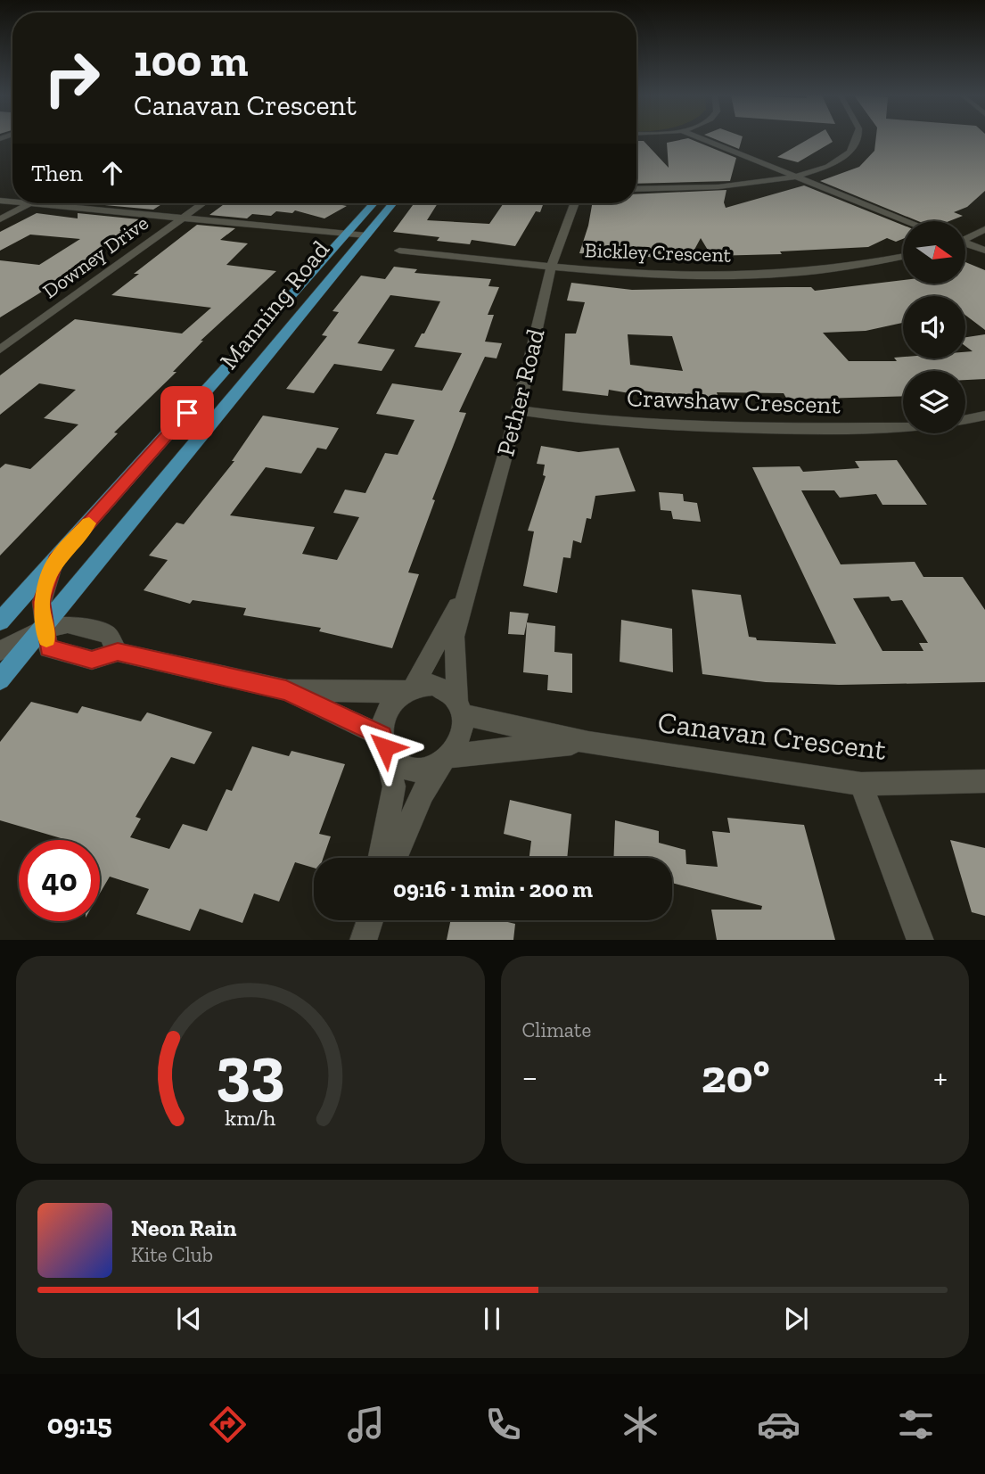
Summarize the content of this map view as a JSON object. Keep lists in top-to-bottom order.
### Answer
{
  "streets": {
    "main road": ["Manning Road"],
    "street": [
      "Bickley Crescent",
      "Downey Drive",
      "Pether Road",
      "Crawshaw Crescent",
      "Canavan Crescent"
    ]
  },
  "crossings": [
    ["Bickley Crescent", "Pether Road"],
    ["Manning Road", "Canavan Crescent"],
    ["Pether Road", "Crawshaw Crescent"],
    ["Pether Road", "Canavan Crescent"]
  ],
  "north": "right",
  "page": {
    "turn": ["100 m", "Canavan Crescent"],
    "then": "Then",
    "limit": "40",
    "trip": "09:16 · 1 min · 200 m",
    "tile": "Climate",
    "heat": ["−", "20°", "+"],
    "song": ["Neon Rain", "Kite Club"],
    "tabs": "09:15",
    "gauge": ["33", "km/h"]
  }
}
